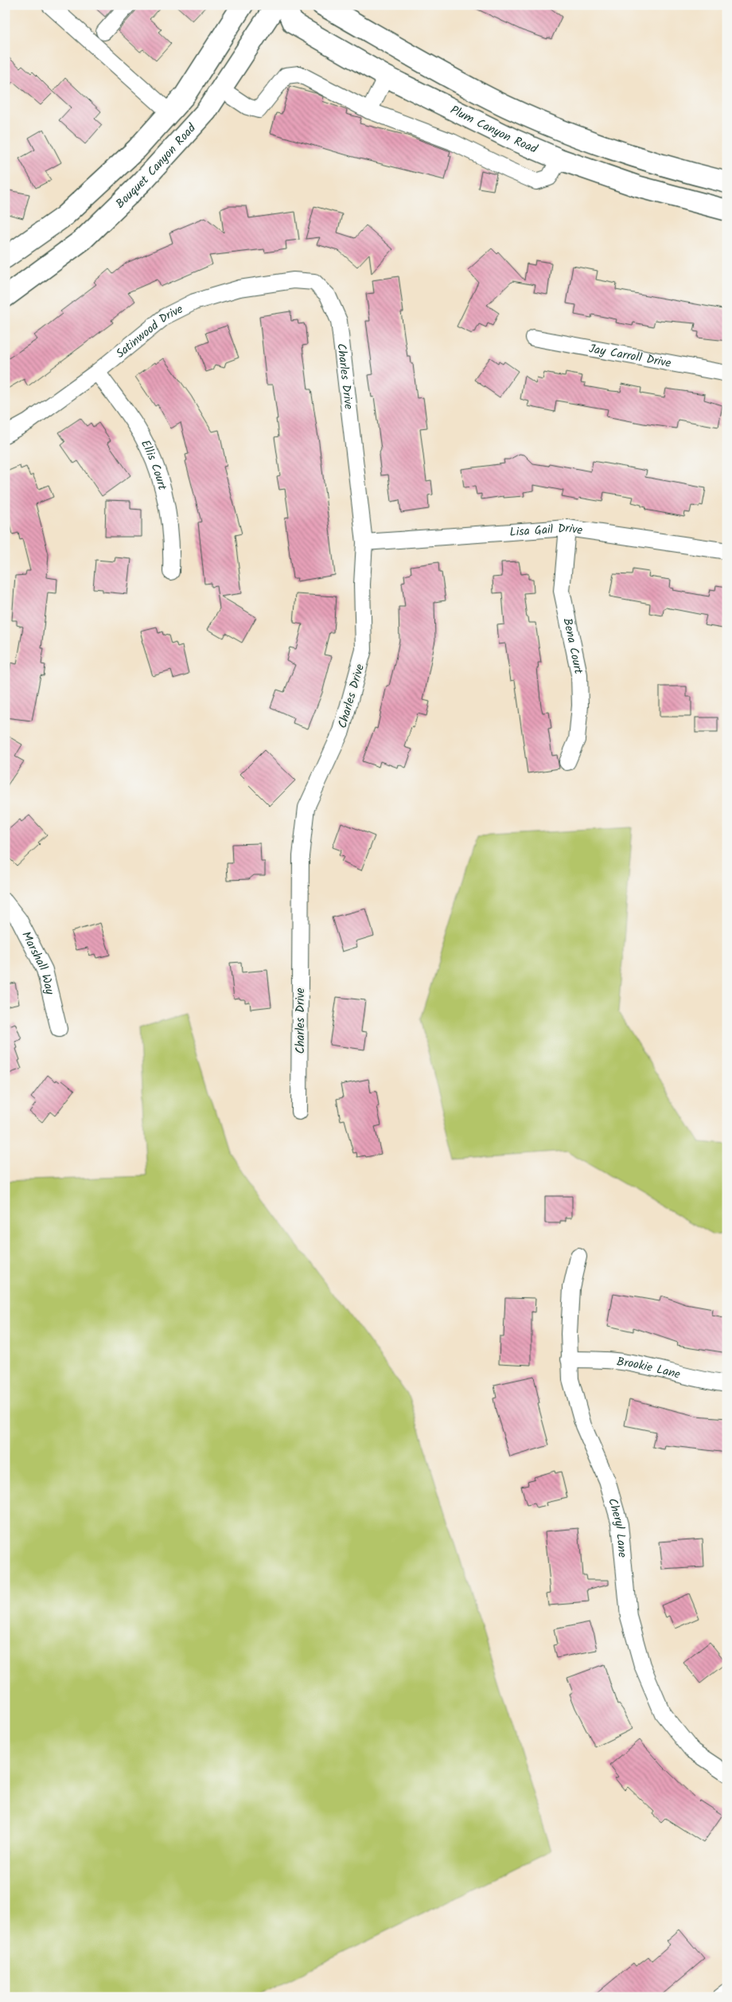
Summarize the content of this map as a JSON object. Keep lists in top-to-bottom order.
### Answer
{
  "streets": {
    "main road": ["Plum Canyon Road", "Bouquet Canyon Road"],
    "street": [
      "Satinwood Drive",
      "Jay Carroll Drive",
      "Charles Drive",
      "Ellis Court",
      "Lisa Gail Drive",
      "Bena Court",
      "Marshall Way",
      "Brookie Lane",
      "Cheryl Lane"
    ]
  },
  "crossings": [
    ["Satinwood Drive", "Charles Drive"],
    ["Satinwood Drive", "Ellis Court"],
    ["Charles Drive", "Lisa Gail Drive"],
    ["Lisa Gail Drive", "Bena Court"],
    ["Brookie Lane", "Cheryl Lane"]
  ]
}
